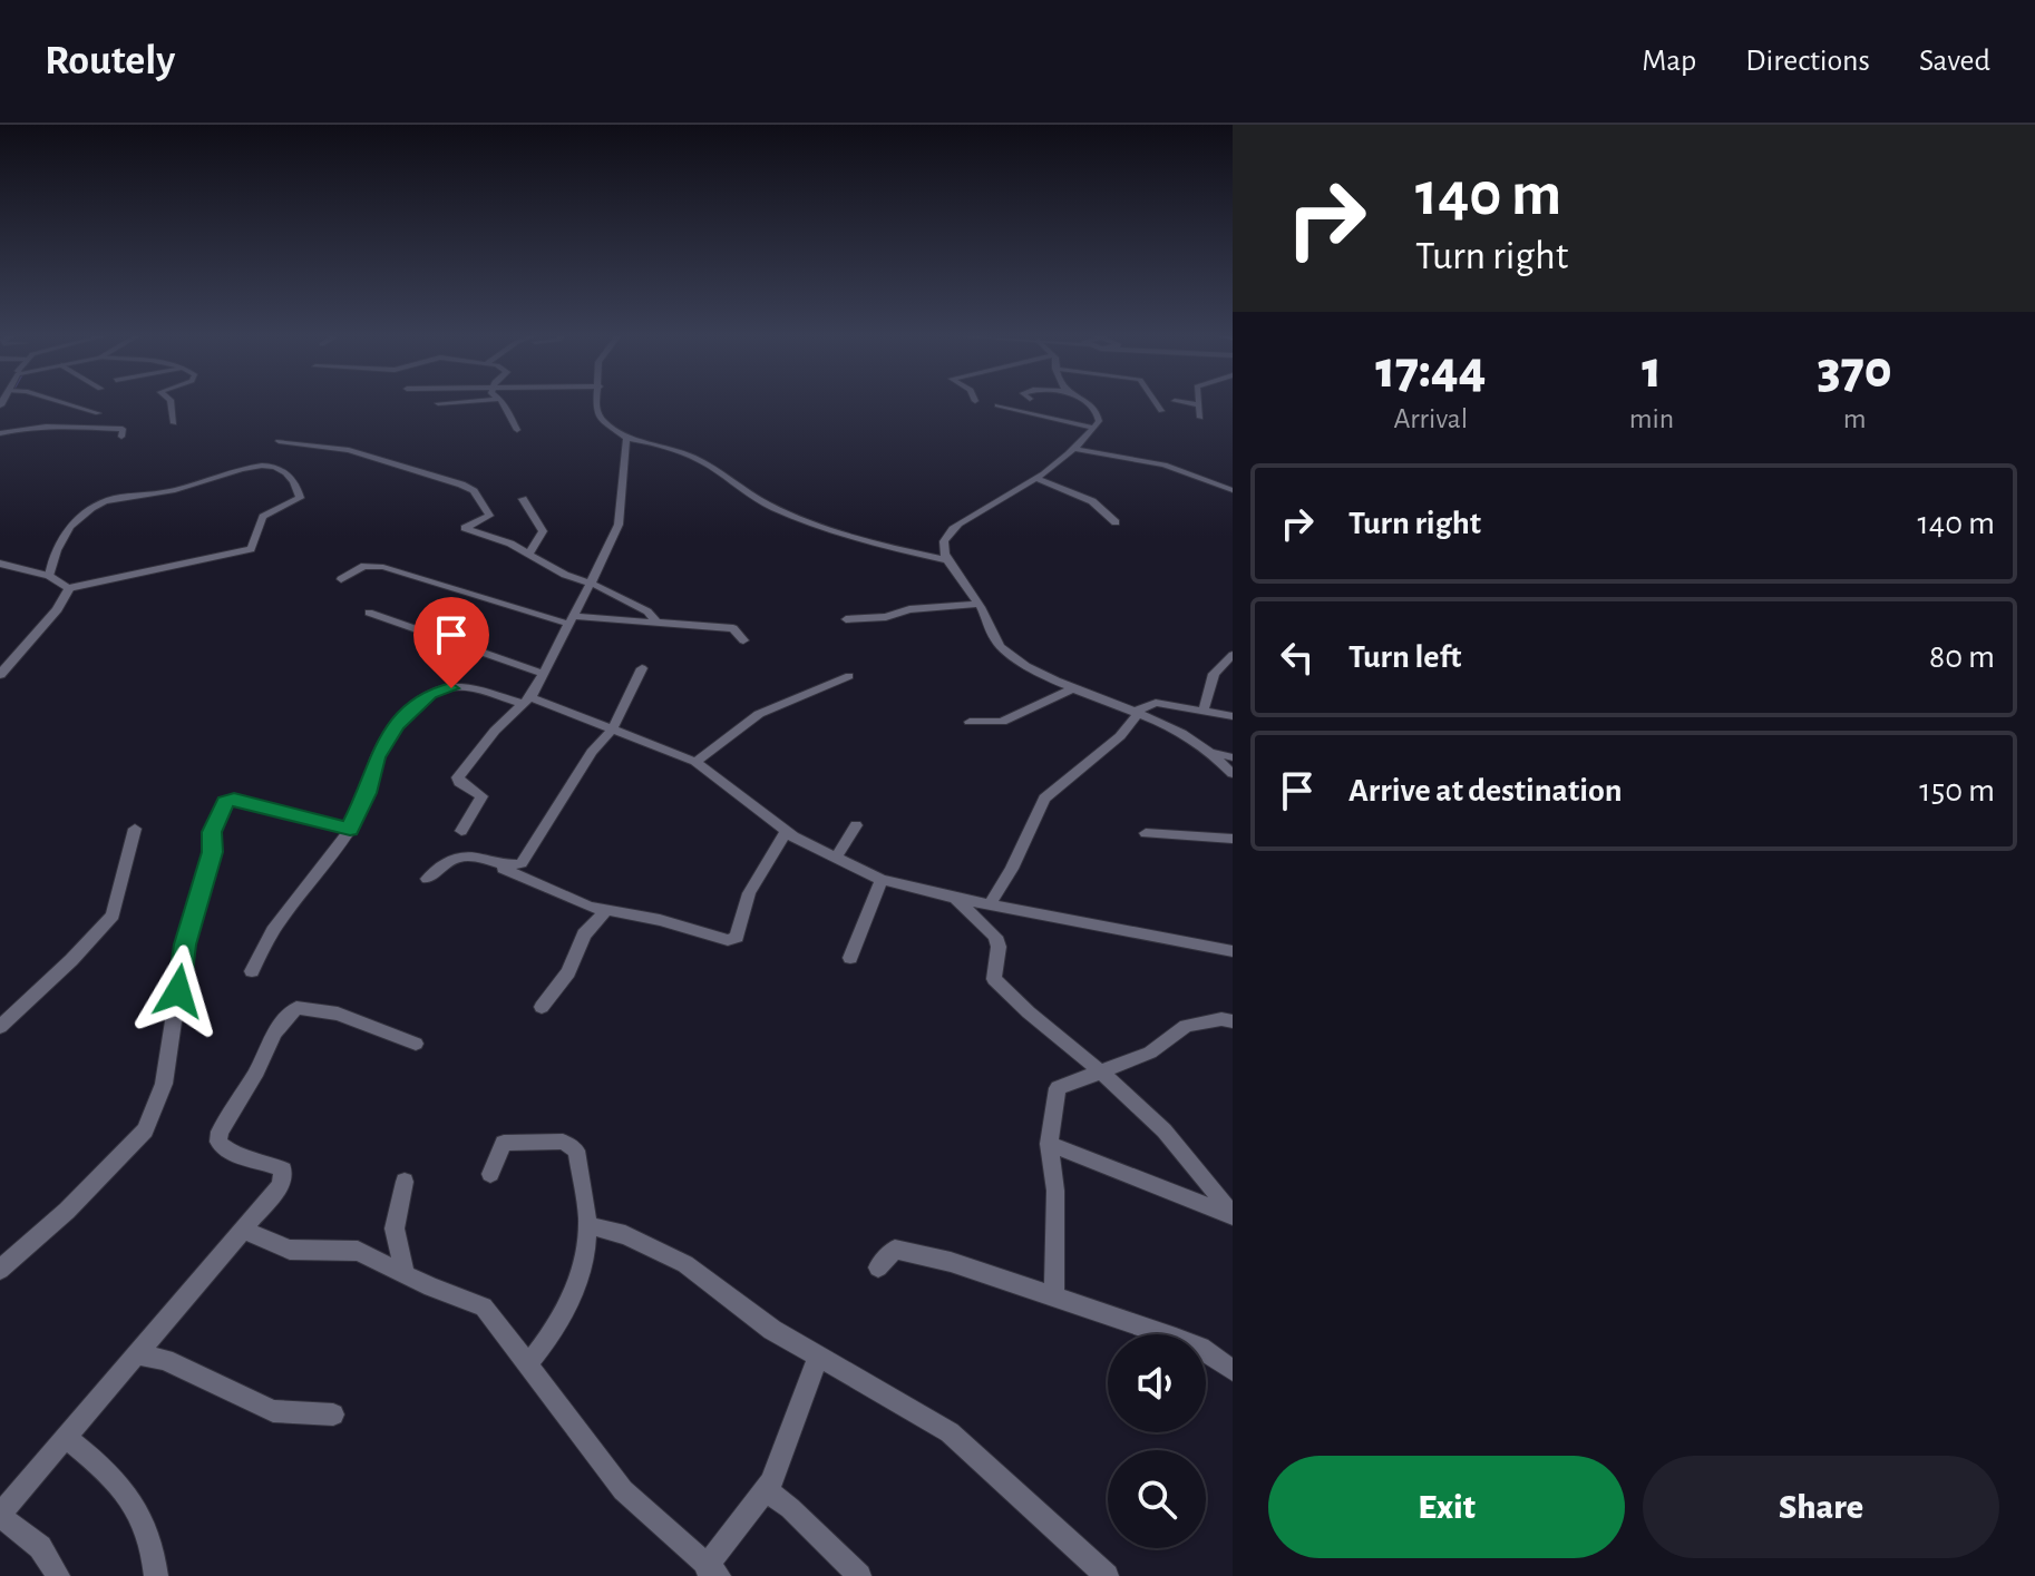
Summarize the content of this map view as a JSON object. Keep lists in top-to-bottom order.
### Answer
{
  "page": {
    "header": "Routely",
    "nav": ["Map", "Directions", "Saved"],
    "turn": ["140 m", "Turn right"],
    "eta": [
      "17:44",
      "Arrival",
      "1",
      "min",
      "370",
      "m"
    ],
    "list": [
      {
        "name": "Turn right",
        "value": "140 m"
      },
      {
        "name": "Turn left",
        "value": "80 m"
      },
      {
        "name": "Arrive at destination",
        "value": "150 m"
      }
    ],
    "buttons": ["Exit", "Share"]
  }
}
